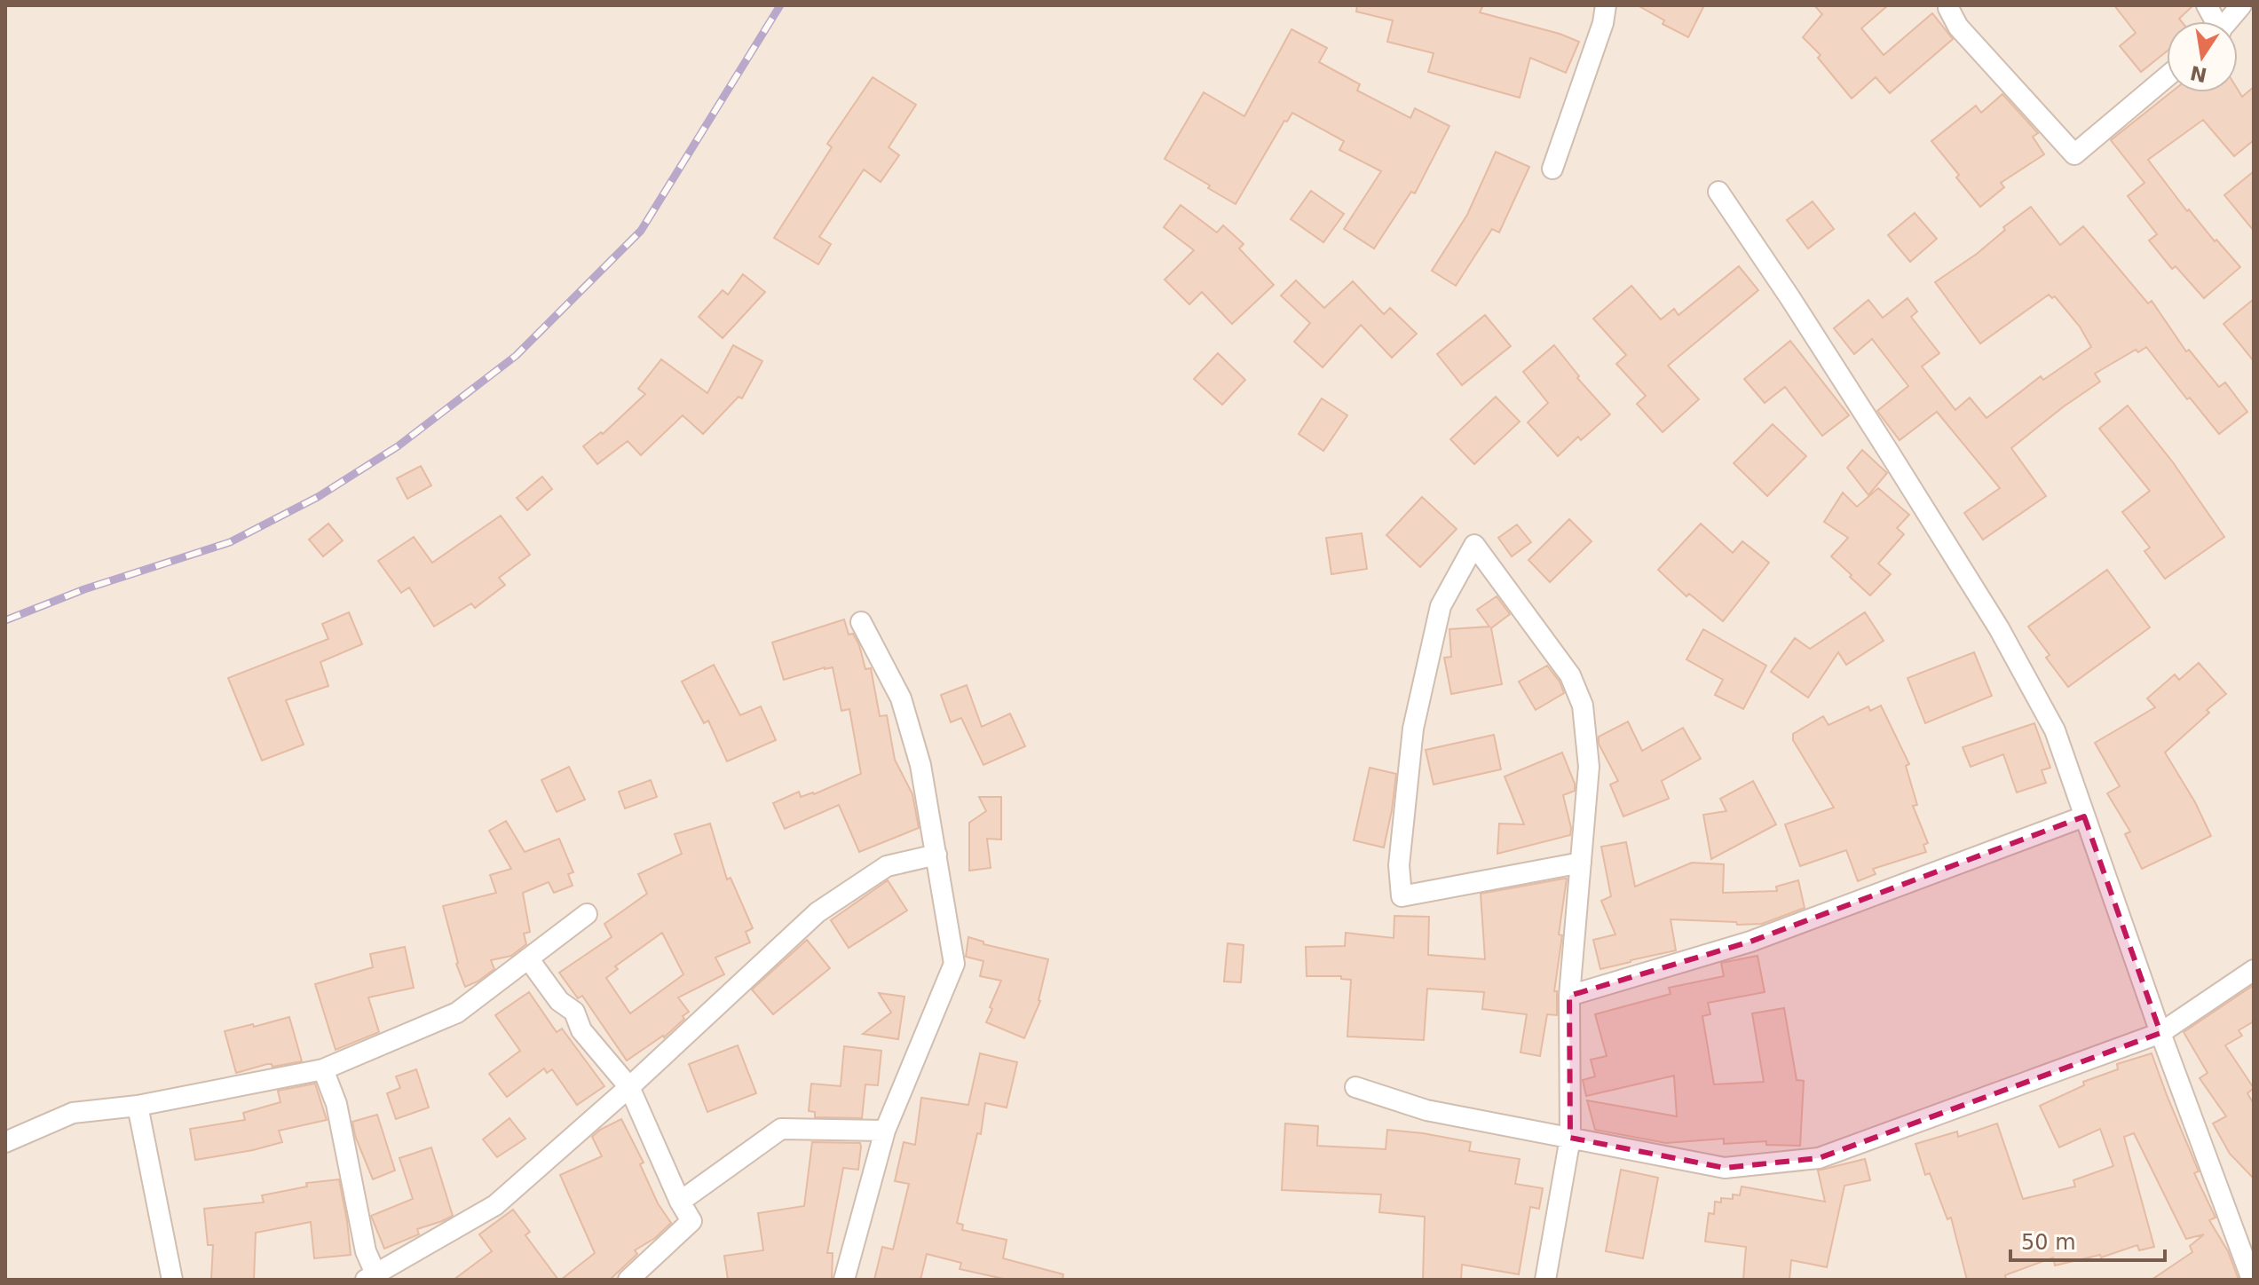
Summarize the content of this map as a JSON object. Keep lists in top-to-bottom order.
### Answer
{
  "scale_bar": "50 m",
  "north": "bottom"
}
